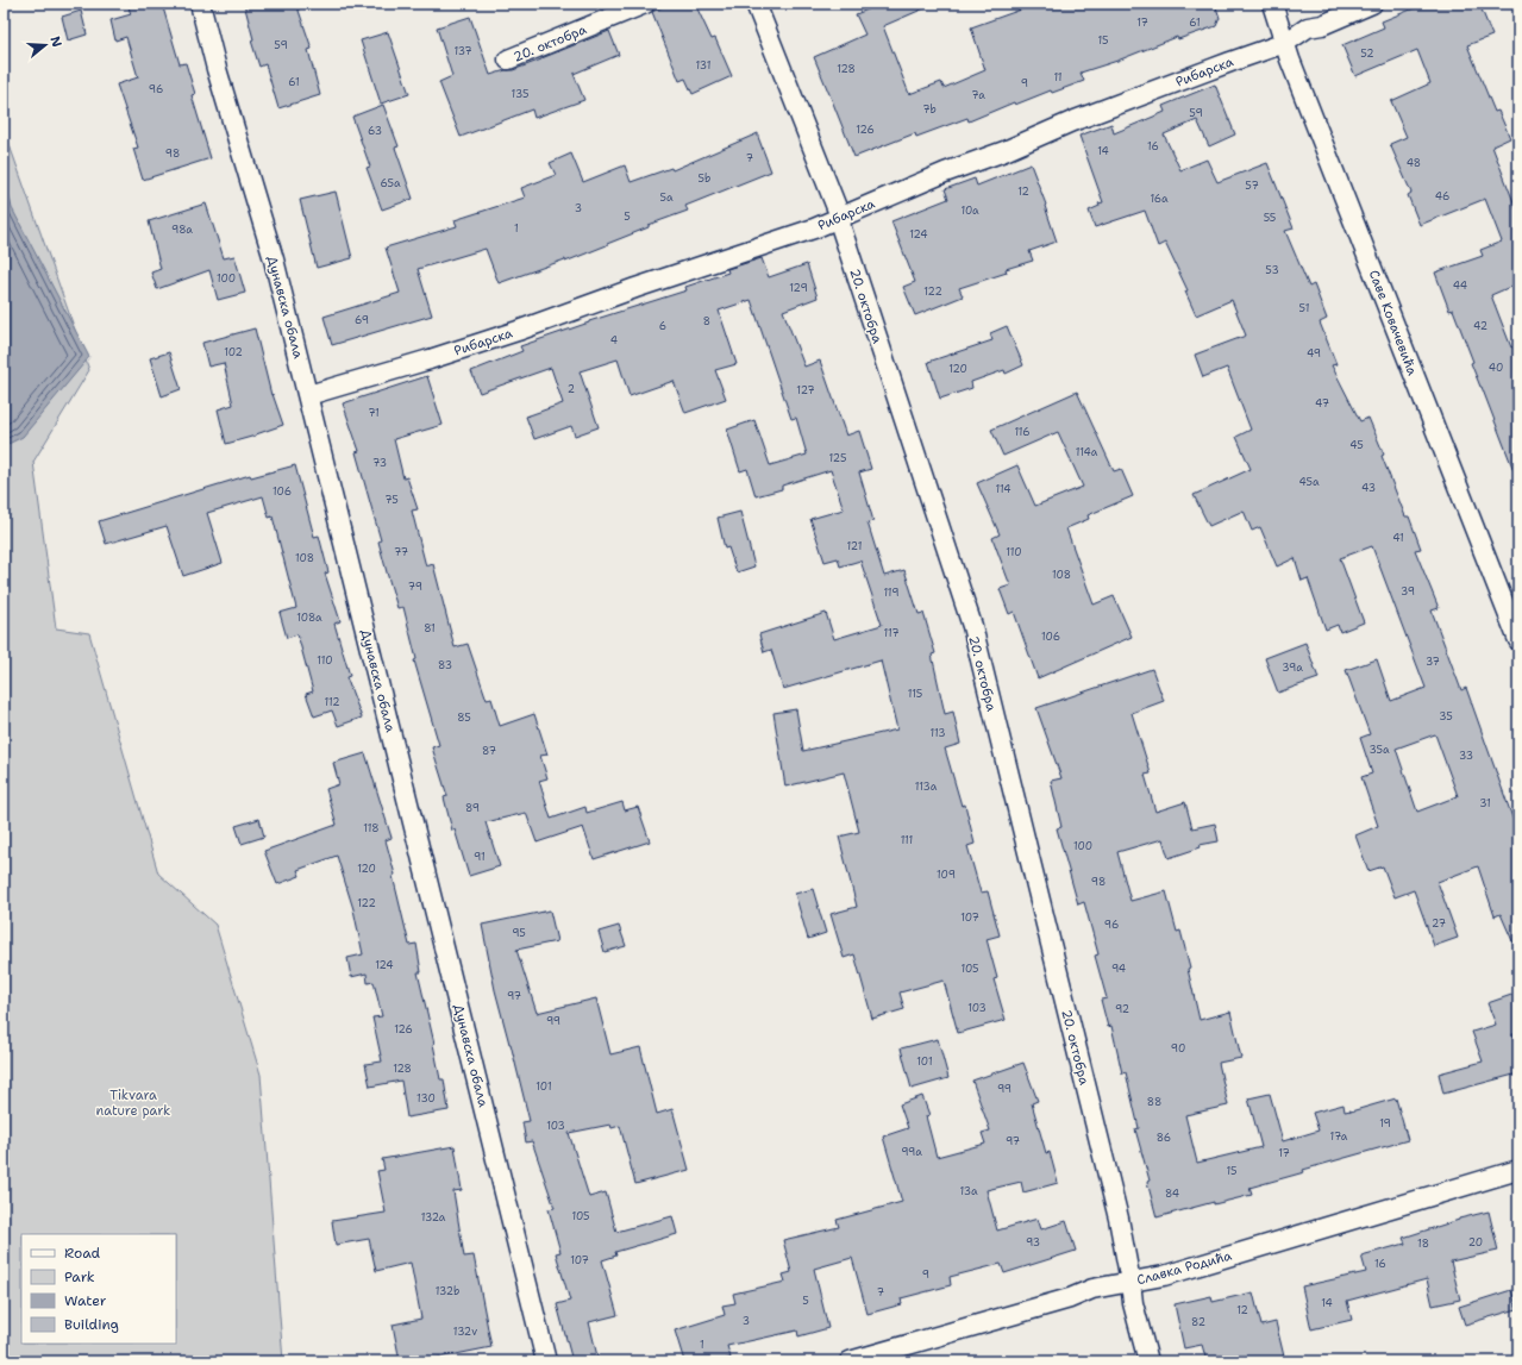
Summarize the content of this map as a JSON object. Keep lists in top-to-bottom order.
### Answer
{
  "streets": {
    "street": [
      "20. октобра",
      "Рибарска",
      "Дунавска обала",
      "Саве Ковачевића",
      "Славка Родића"
    ]
  },
  "crossings": [
    ["20. октобра", "Рибарска"],
    ["20. октобра", "Славка Родића"],
    ["Рибарска", "Дунавска обала"],
    ["Рибарска", "Саве Ковачевића"]
  ],
  "parks": ["Tikvara nature park"],
  "house_numbers": [
    "17",
    "61",
    "15",
    "59",
    "137",
    "52",
    "131",
    "128",
    "11",
    "61",
    "9",
    "96",
    "135",
    "7a",
    "7b",
    "59",
    "126",
    "63",
    "16",
    "14",
    "98",
    "7",
    "48",
    "5b",
    "65a",
    "57",
    "12",
    "46",
    "5a",
    "16a",
    "3",
    "10a",
    "5",
    "55",
    "1",
    "98a",
    "124",
    "53",
    "100",
    "44",
    "129",
    "122",
    "51",
    "69",
    "8",
    "6",
    "42",
    "4",
    "102",
    "49",
    "40",
    "120",
    "2",
    "127",
    "47",
    "71",
    "116",
    "45",
    "114a",
    "125",
    "73",
    "45a",
    "43",
    "114",
    "106",
    "75",
    "41",
    "121",
    "77",
    "110",
    "108",
    "108",
    "79",
    "39",
    "119",
    "108a",
    "81",
    "117",
    "106",
    "110",
    "37",
    "83",
    "39a",
    "115",
    "112",
    "35",
    "85",
    "113",
    "35a",
    "87",
    "33",
    "113a",
    "31",
    "89",
    "118",
    "111",
    "100",
    "91",
    "120",
    "109",
    "98",
    "122",
    "107",
    "27",
    "96",
    "95",
    "124",
    "105",
    "94",
    "97",
    "103",
    "92",
    "99",
    "126",
    "90",
    "101",
    "128",
    "101",
    "99",
    "130",
    "88",
    "19",
    "103",
    "17a",
    "86",
    "97",
    "99a",
    "17",
    "15",
    "13a",
    "84",
    "105",
    "132a",
    "93",
    "20",
    "18",
    "107",
    "16",
    "9",
    "132b",
    "7",
    "5",
    "14",
    "12",
    "3",
    "82",
    "132v",
    "1"
  ],
  "legend": [
    "Road",
    "Park",
    "Water",
    "Building"
  ],
  "north": "right"
}
